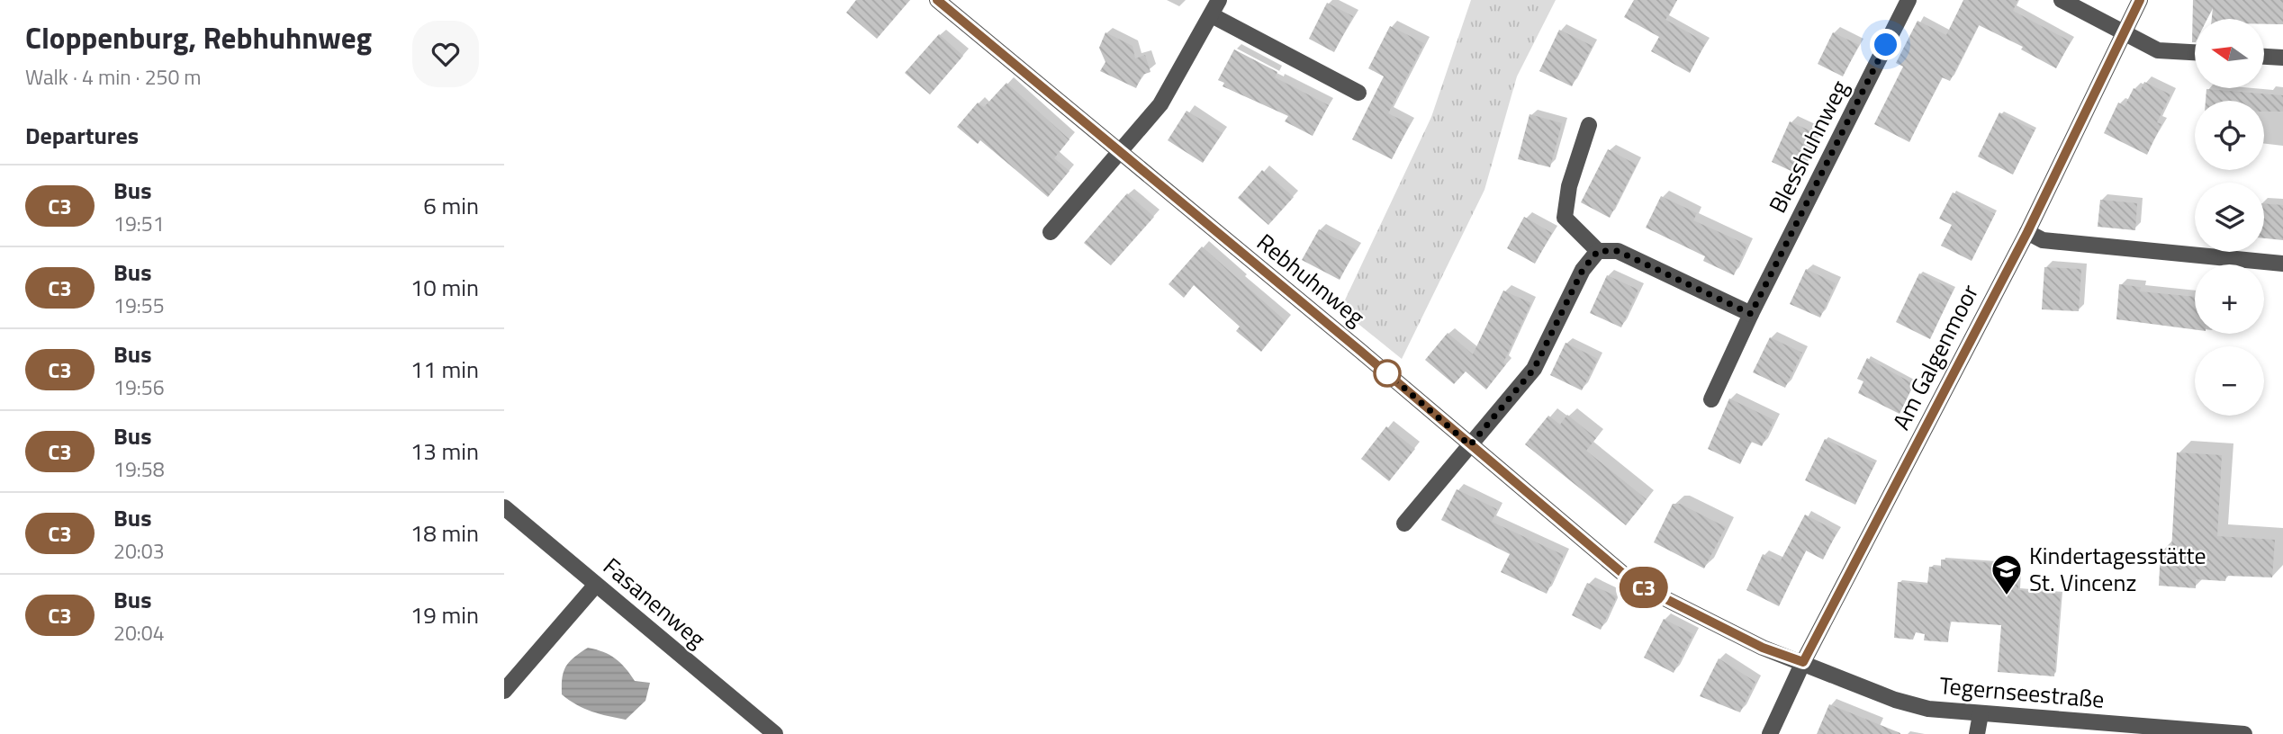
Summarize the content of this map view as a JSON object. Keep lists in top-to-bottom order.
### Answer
{
  "streets": {
    "street": [
      "Blesshuhnweg",
      "Rebhuhnweg",
      "Am Galgenmoor",
      "Fasanenweg",
      "Tegernseestraße"
    ]
  },
  "crossings": [
    ["Rebhuhnweg", "Am Galgenmoor"],
    ["Rebhuhnweg", "Tegernseestraße"],
    ["Am Galgenmoor", "Tegernseestraße"]
  ],
  "places": {
    "school or university": ["Kindertagesstätte St. Vincenz"]
  },
  "lines": ["bus line C3"],
  "north": "left",
  "page": {
    "heading": [
      ["Cloppenburg, Rebhuhnweg", "Walk · 4 min · 250 m"],
      "Departures"
    ],
    "on_map": "C3",
    "map_buttons": ["+", "−"],
    "list": [
      {
        "mark": "C3",
        "name": "Bus",
        "note": "19:51",
        "value": "6 min"
      },
      {
        "mark": "C3",
        "name": "Bus",
        "note": "19:55",
        "value": "10 min"
      },
      {
        "mark": "C3",
        "name": "Bus",
        "note": "19:56",
        "value": "11 min"
      },
      {
        "mark": "C3",
        "name": "Bus",
        "note": "19:58",
        "value": "13 min"
      },
      {
        "mark": "C3",
        "name": "Bus",
        "note": "20:03",
        "value": "18 min"
      },
      {
        "mark": "C3",
        "name": "Bus",
        "note": "20:04",
        "value": "19 min"
      }
    ]
  }
}
